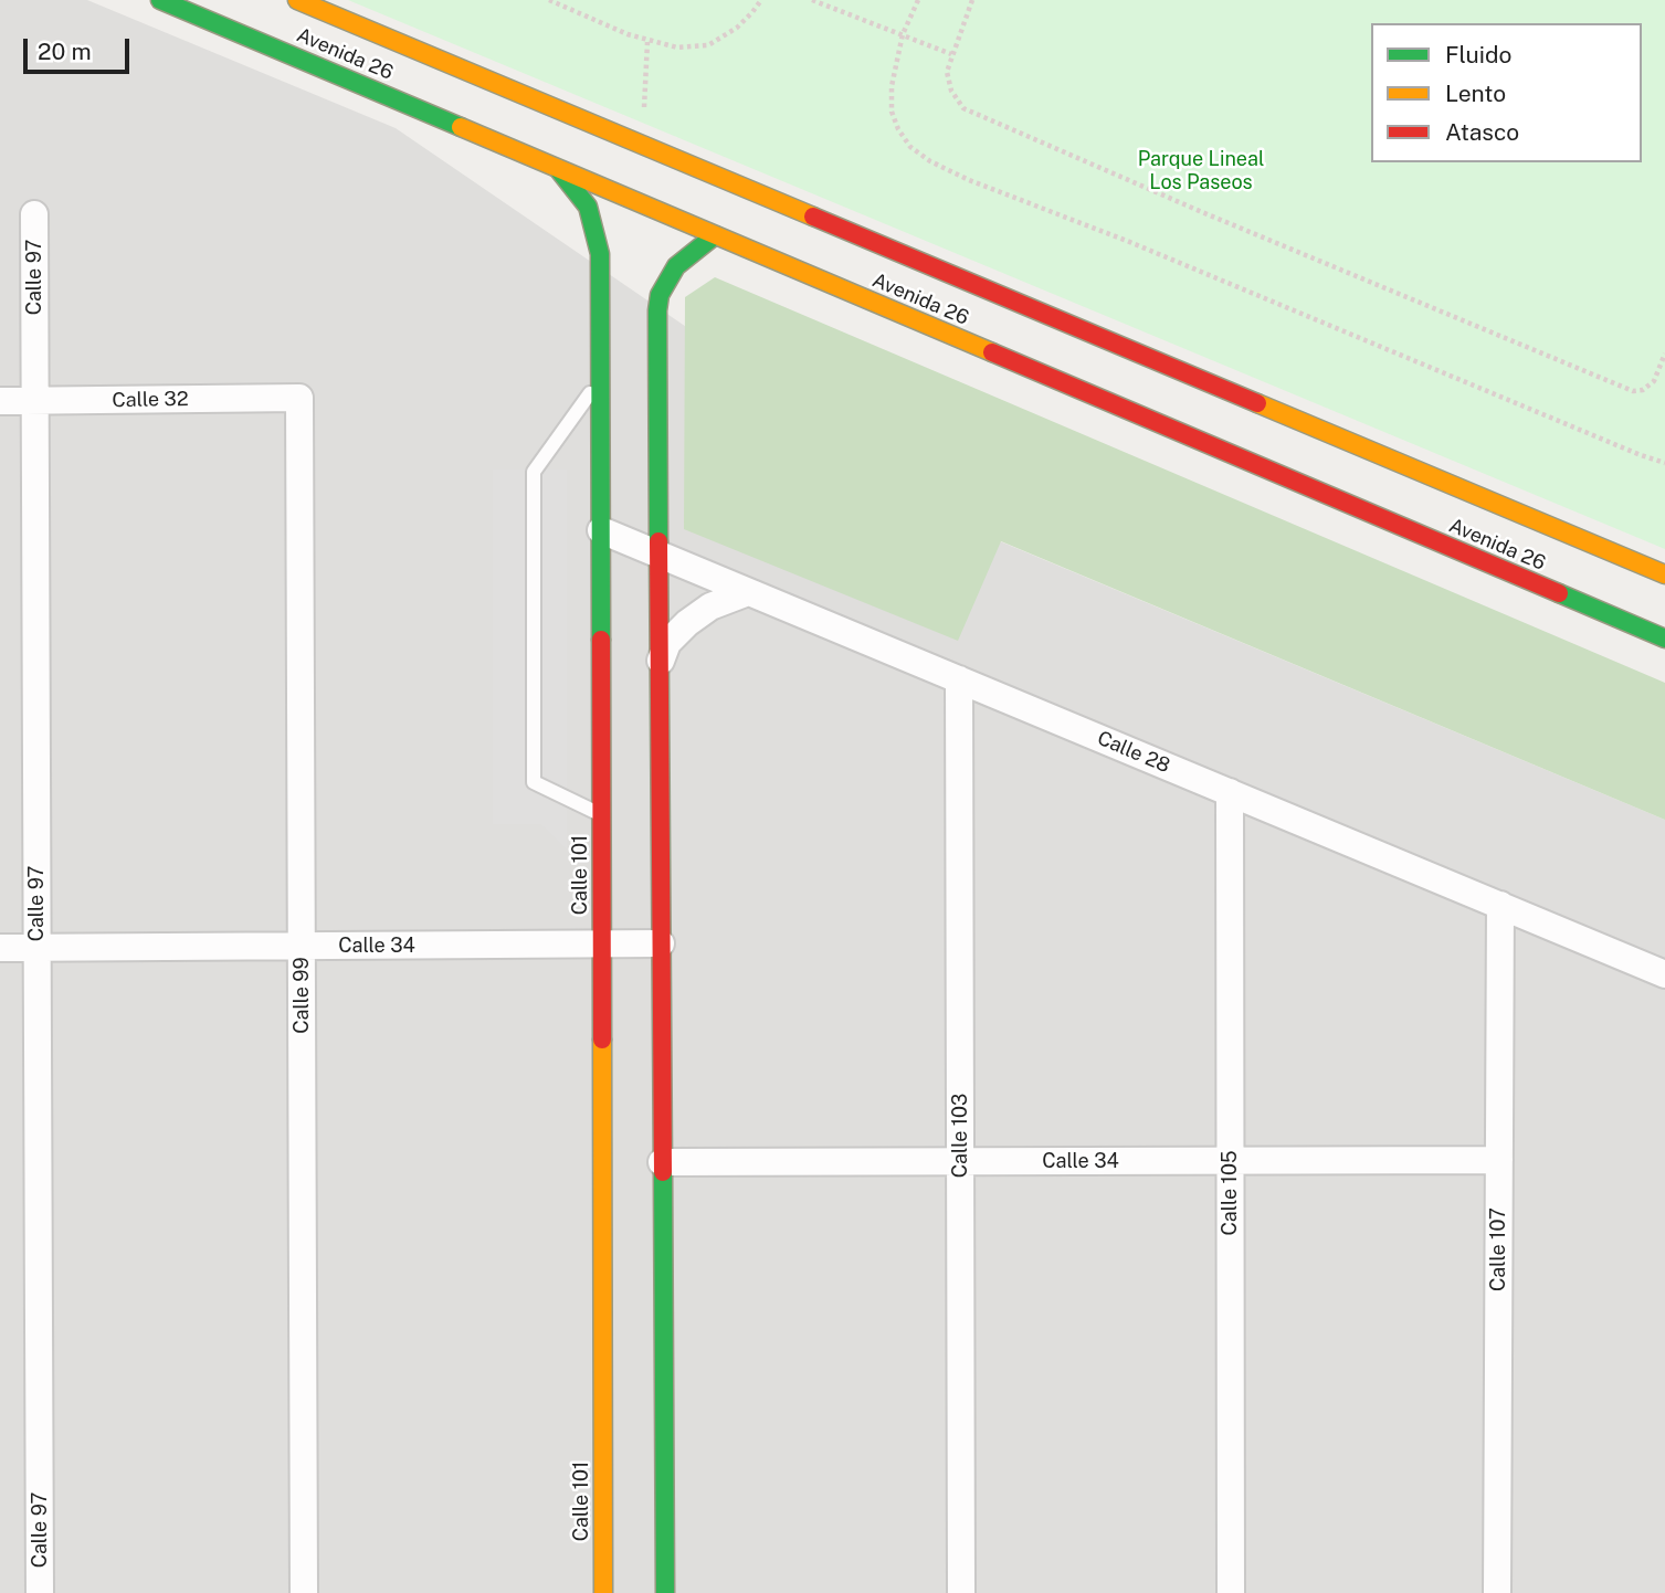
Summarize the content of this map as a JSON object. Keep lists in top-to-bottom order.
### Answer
{
  "streets": {
    "street": [
      "Avenida 26",
      "Calle 97",
      "Calle 32",
      "Calle 28",
      "Calle 101",
      "Calle 34",
      "Calle 99",
      "Calle 103",
      "Calle 105",
      "Calle 107"
    ]
  },
  "crossings": [
    ["Avenida 26", "Calle 101"],
    ["Calle 97", "Calle 32"],
    ["Calle 97", "Calle 34"],
    ["Calle 32", "Calle 99"],
    ["Calle 28", "Calle 101"],
    ["Calle 28", "Calle 103"],
    ["Calle 28", "Calle 105"],
    ["Calle 28", "Calle 107"],
    ["Calle 101", "Calle 34"],
    ["Calle 34", "Calle 99"],
    ["Calle 34", "Calle 103"],
    ["Calle 34", "Calle 105"],
    ["Calle 34", "Calle 107"]
  ],
  "parks": ["Parque Lineal Los Paseos"],
  "legend": ["Fluido", "Lento", "Atasco"],
  "scale_bar": "20 m"
}
